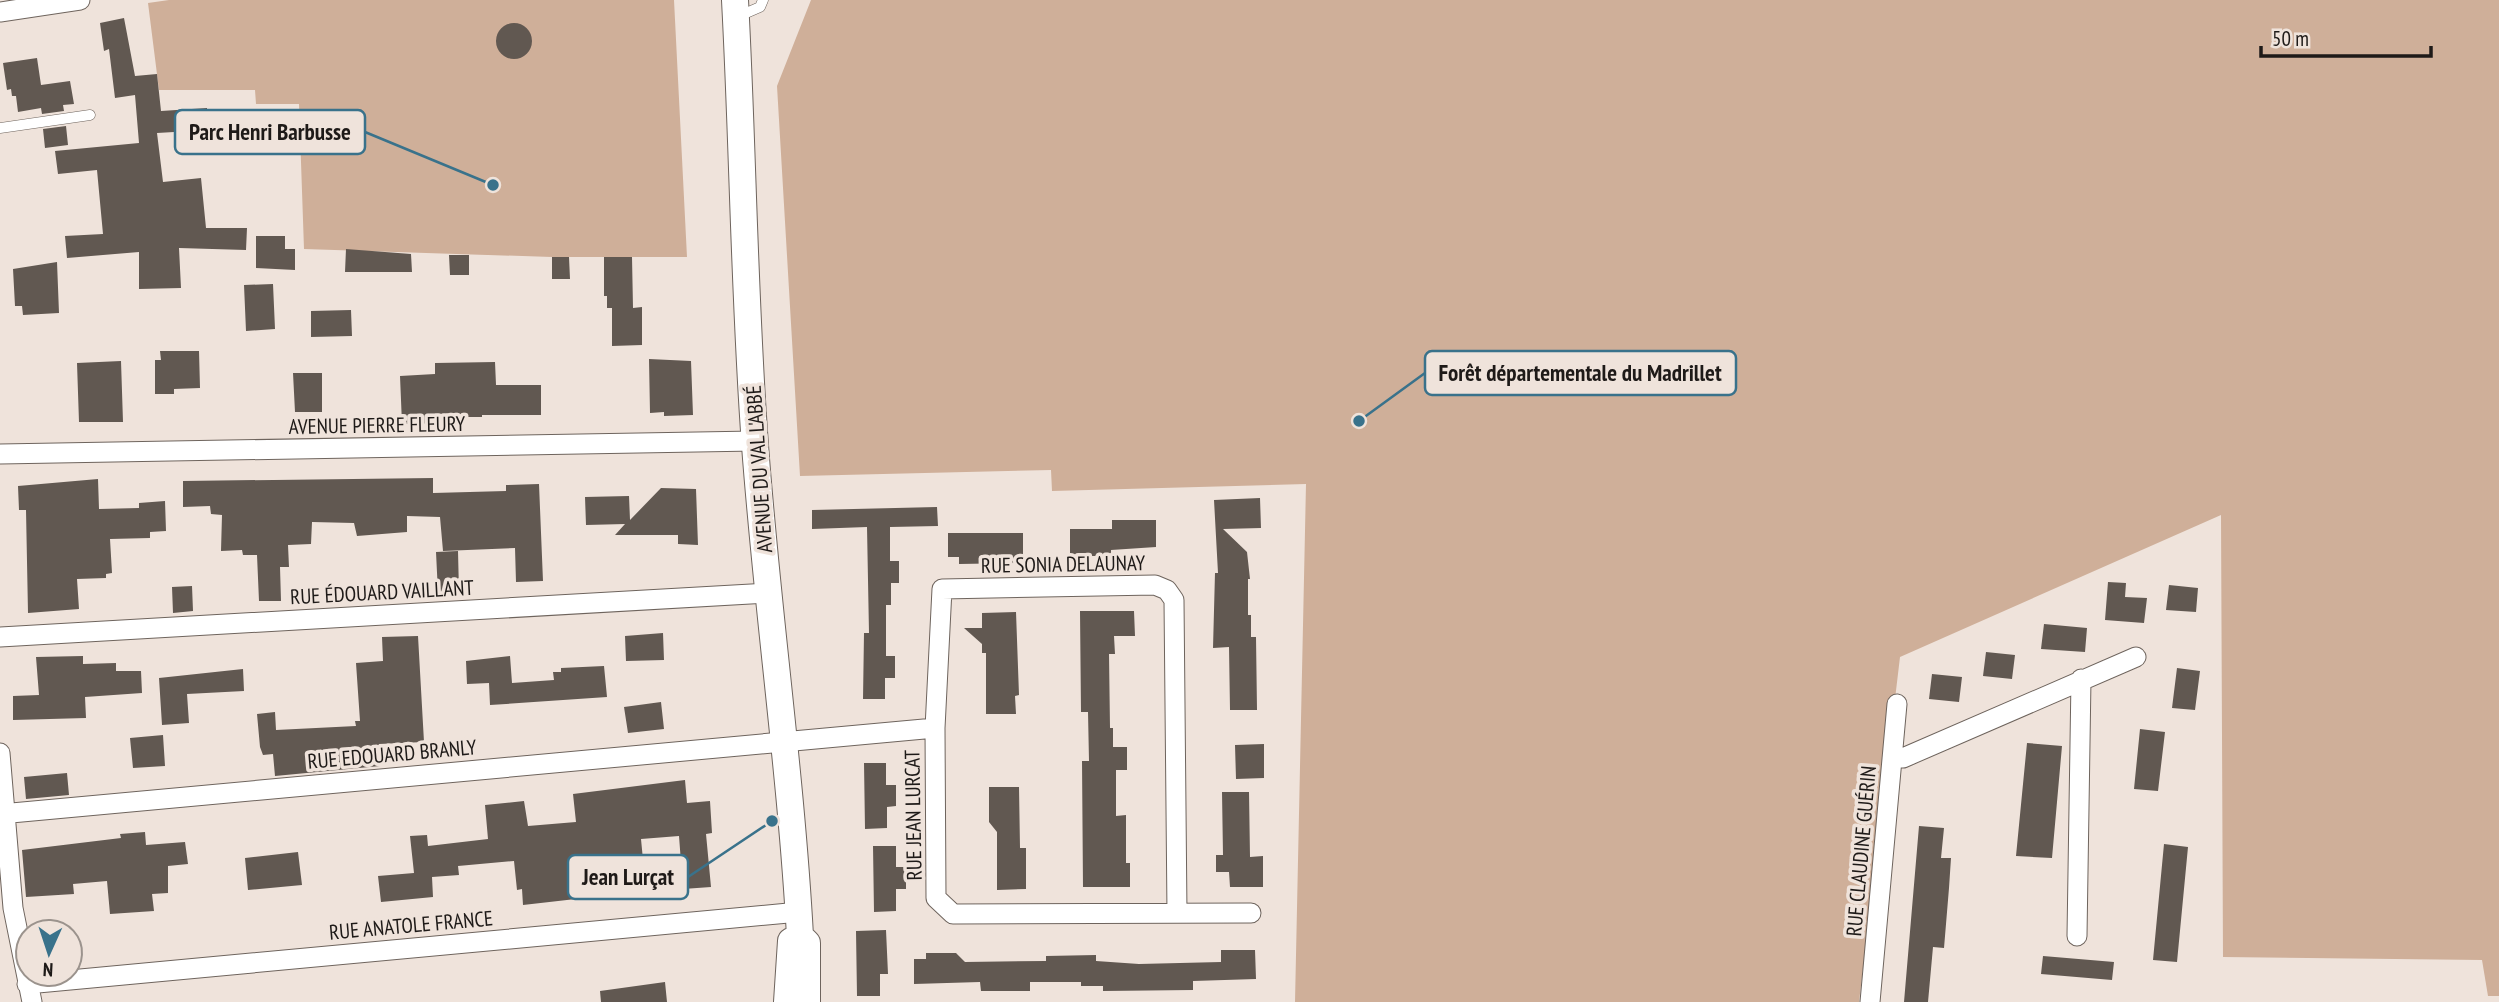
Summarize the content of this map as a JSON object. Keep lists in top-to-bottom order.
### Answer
{
  "streets": {
    "main road": ["AVENUE DU VAL L'ABBÉ"],
    "street": [
      "AVENUE PIERRE FLEURY",
      "RUE SONIA DELAUNAY",
      "RUE ÉDOUARD VAILLANT",
      "RUE EDOUARD BRANLY",
      "RUE JEAN LURCAT",
      "RUE CLAUDINE GUÉRIN",
      "RUE ANATOLE FRANCE"
    ]
  },
  "crossings": [
    ["AVENUE PIERRE FLEURY", "AVENUE DU VAL L'ABBÉ"],
    ["AVENUE DU VAL L'ABBÉ", "RUE ÉDOUARD VAILLANT"],
    ["AVENUE DU VAL L'ABBÉ", "RUE EDOUARD BRANLY"],
    ["AVENUE DU VAL L'ABBÉ", "RUE JEAN LURCAT"],
    ["AVENUE DU VAL L'ABBÉ", "RUE ANATOLE FRANCE"],
    ["RUE SONIA DELAUNAY", "RUE JEAN LURCAT"],
    ["RUE EDOUARD BRANLY", "RUE JEAN LURCAT"]
  ],
  "places": ["Parc Henri Barbusse", "Forêt départementale du Madrillet", "Jean Lurçat"],
  "scale_bar": "50 m",
  "north": "bottom"
}
